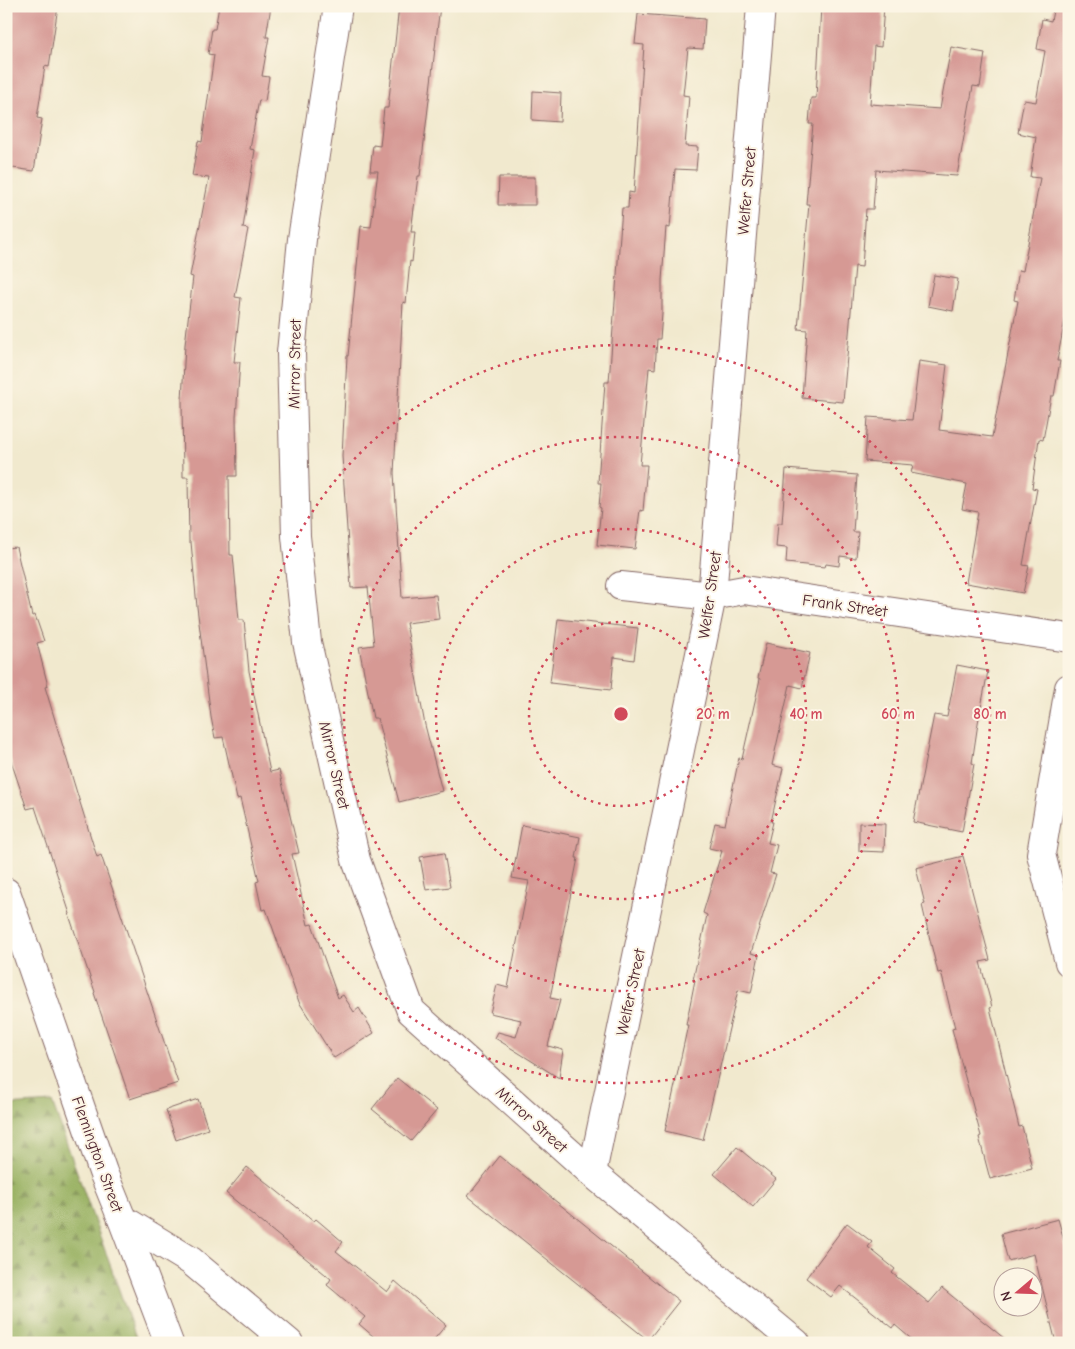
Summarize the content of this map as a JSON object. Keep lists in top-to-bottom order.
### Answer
{
  "streets": {
    "street": [
      "Welfer Street",
      "Mirror Street",
      "Frank Street",
      "Flemington Street"
    ]
  },
  "crossings": [
    ["Welfer Street", "Mirror Street"],
    ["Welfer Street", "Frank Street"]
  ],
  "north": "left",
  "rings": [
    "20 m",
    "40 m",
    "60 m",
    "80 m"
  ]
}
